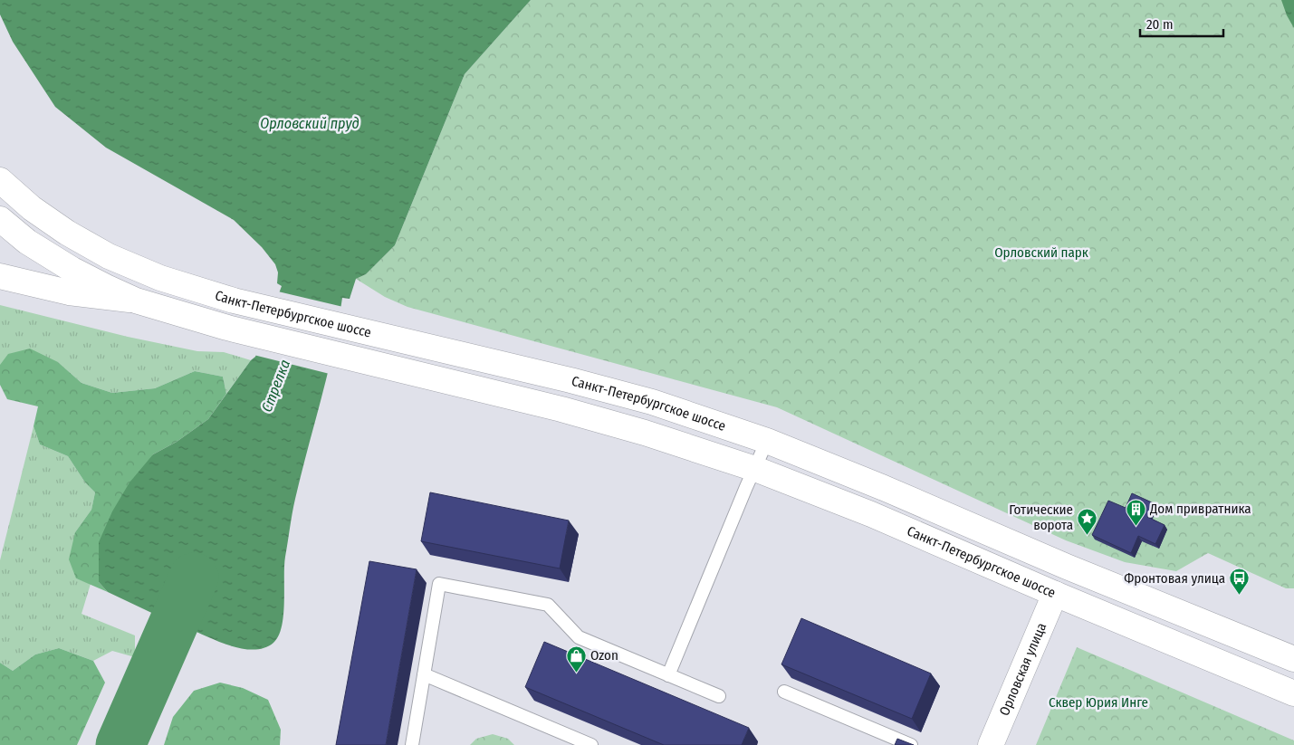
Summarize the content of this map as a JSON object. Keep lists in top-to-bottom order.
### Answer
{
  "streets": {
    "main road": ["Санкт-Петербургское шоссе", "Орловская улица"]
  },
  "crossings": [
    ["Санкт-Петербургское шоссе", "Орловская улица"]
  ],
  "water": ["Орловский пруд", "Стрелка"],
  "parks": ["Орловский парк", "Сквер Юрия Инге"],
  "places": {
    "building": ["Дом привратника"],
    "place": ["Готические ворота"],
    "bus stop": ["Фронтовая улица"],
    "shop": ["Ozon"]
  },
  "scale_bar": "20 m"
}
